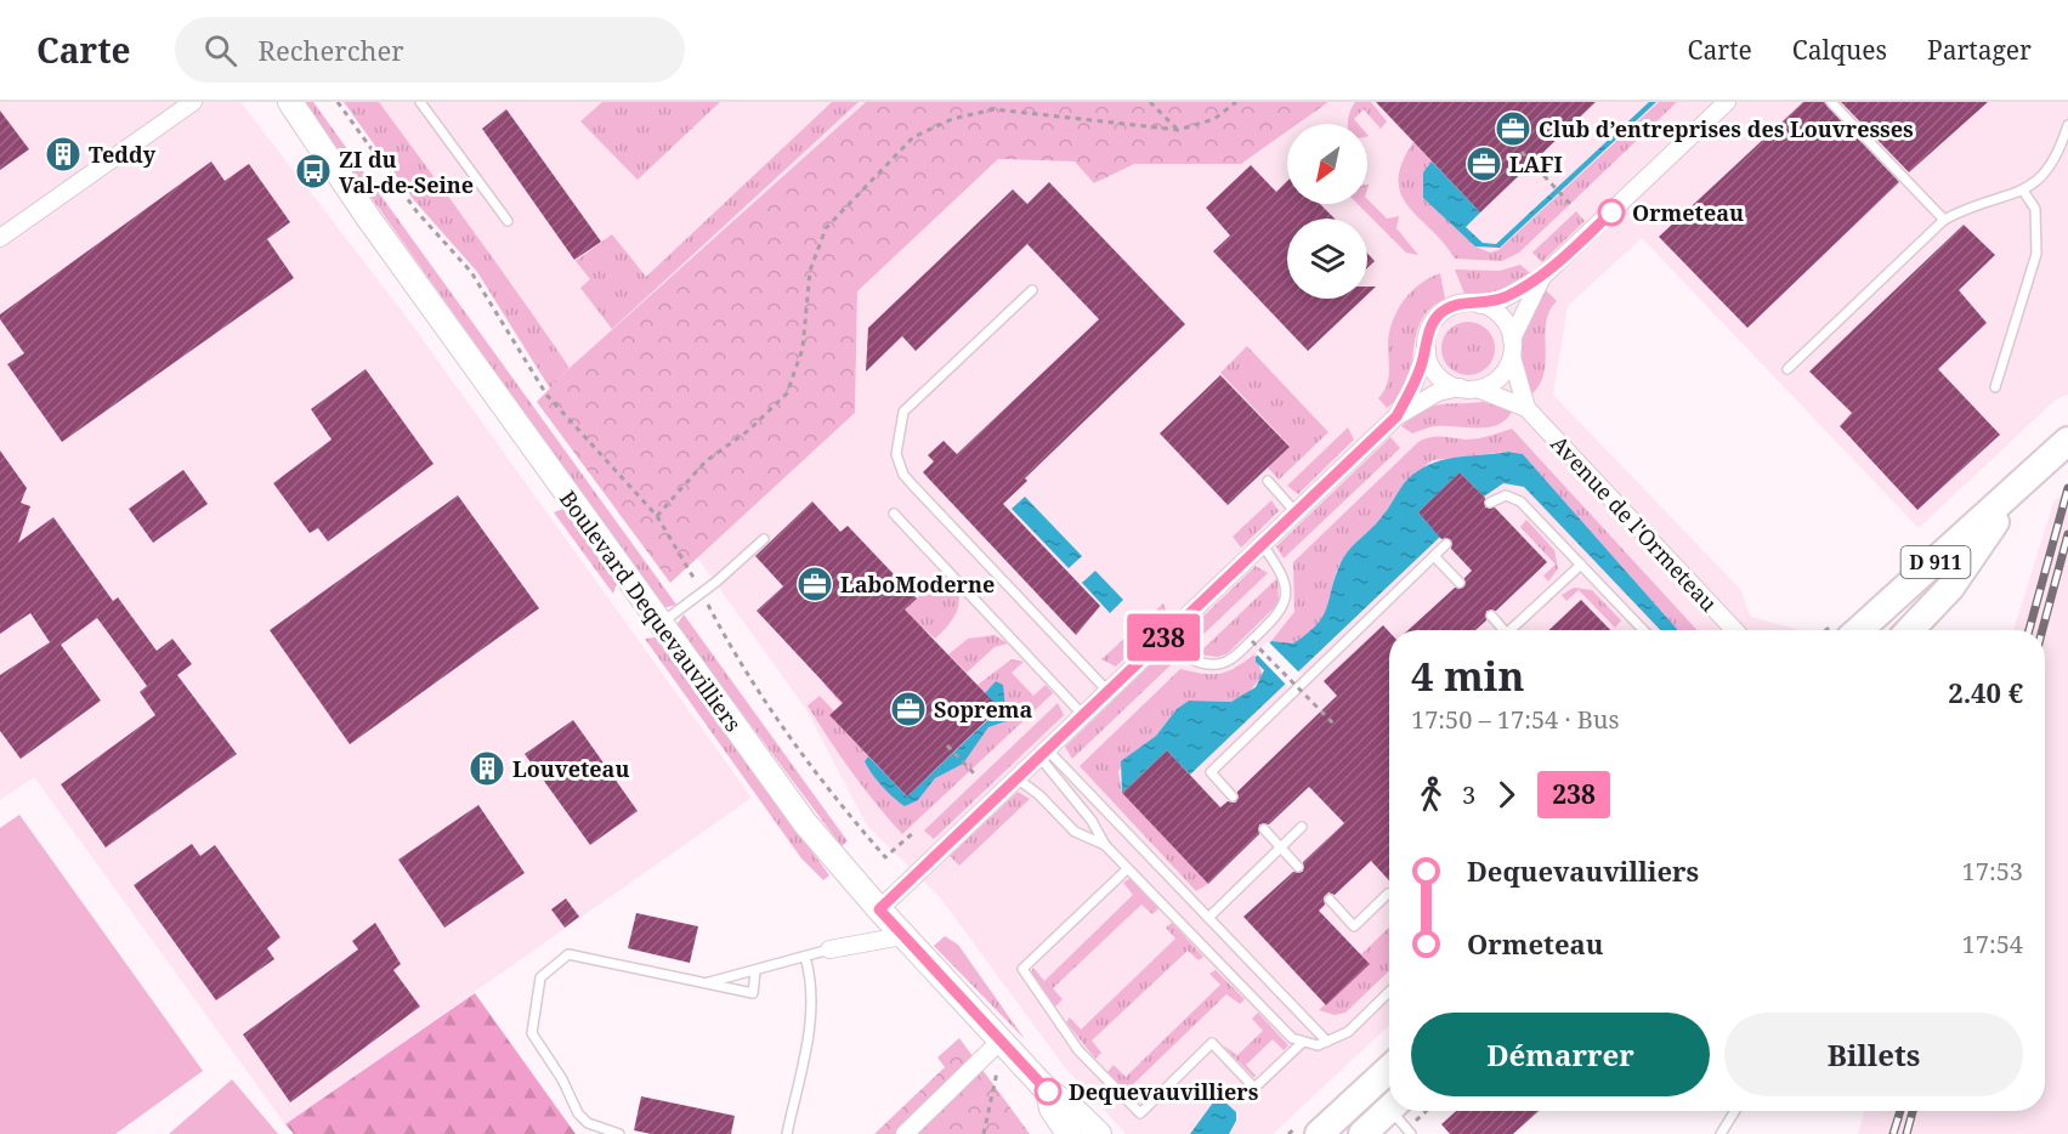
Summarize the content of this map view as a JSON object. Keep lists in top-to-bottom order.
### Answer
{
  "streets": {
    "main road": ["D 911", "Boulevard Dequevauvilliers"],
    "street": ["Avenue de l'Ormeteau"]
  },
  "places": {
    "office": [
      "Club d’entreprises des Louvresses",
      "LAFI",
      "LaboModerne",
      "Soprema"
    ],
    "building": ["Teddy", "Louveteau"],
    "bus stop": ["ZI du Val-de-Seine"],
    "other": ["Ormeteau", "Dequevauvilliers"]
  },
  "lines": ["bus line 238"],
  "north": "bottom left",
  "page": {
    "header": "Carte",
    "search": "Rechercher",
    "nav": ["Carte", "Calques", "Partager"],
    "on_map": "238",
    "heading": ["4 min", "17:50 – 17:54 · Bus", "2.40 €"],
    "legs": ["3", "238"],
    "list": [
      {
        "name": "Dequevauvilliers",
        "value": "17:53"
      },
      {
        "name": "Ormeteau",
        "value": "17:54"
      }
    ],
    "buttons": ["Démarrer", "Billets"]
  }
}
